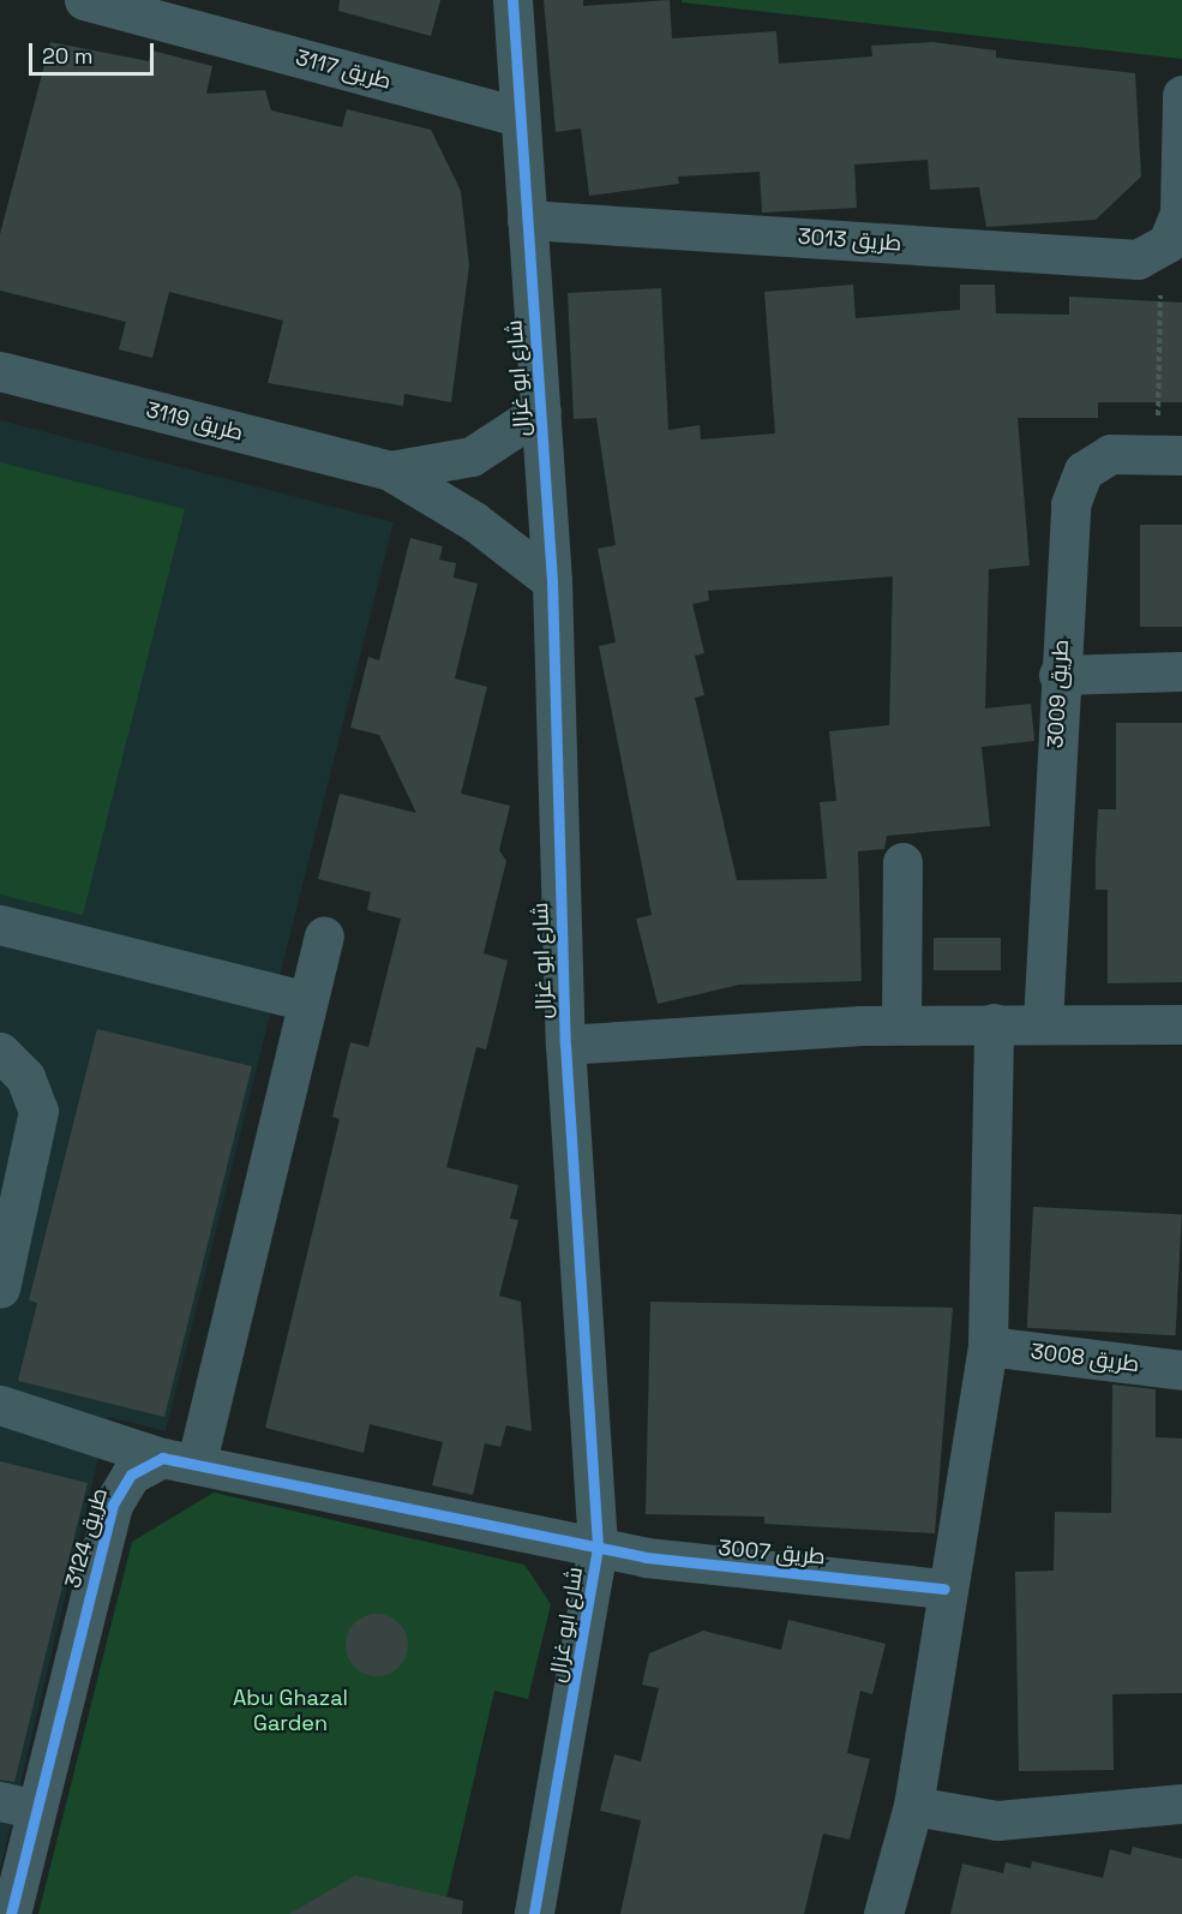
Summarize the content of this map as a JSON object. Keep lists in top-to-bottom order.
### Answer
{
  "streets": {
    "street": [
      "طريق 3117",
      "طريق 3013",
      "شارع ابو غزال",
      "طريق 3119",
      "طريق 3009",
      "طريق 3008",
      "طريق 3124",
      "طريق 3007"
    ]
  },
  "crossings": [
    ["طريق 3117", "شارع ابو غزال"],
    ["طريق 3013", "شارع ابو غزال"],
    ["شارع ابو غزال", "طريق 3007"]
  ],
  "parks": ["Abu Ghazal Garden"],
  "scale_bar": "20 m"
}
